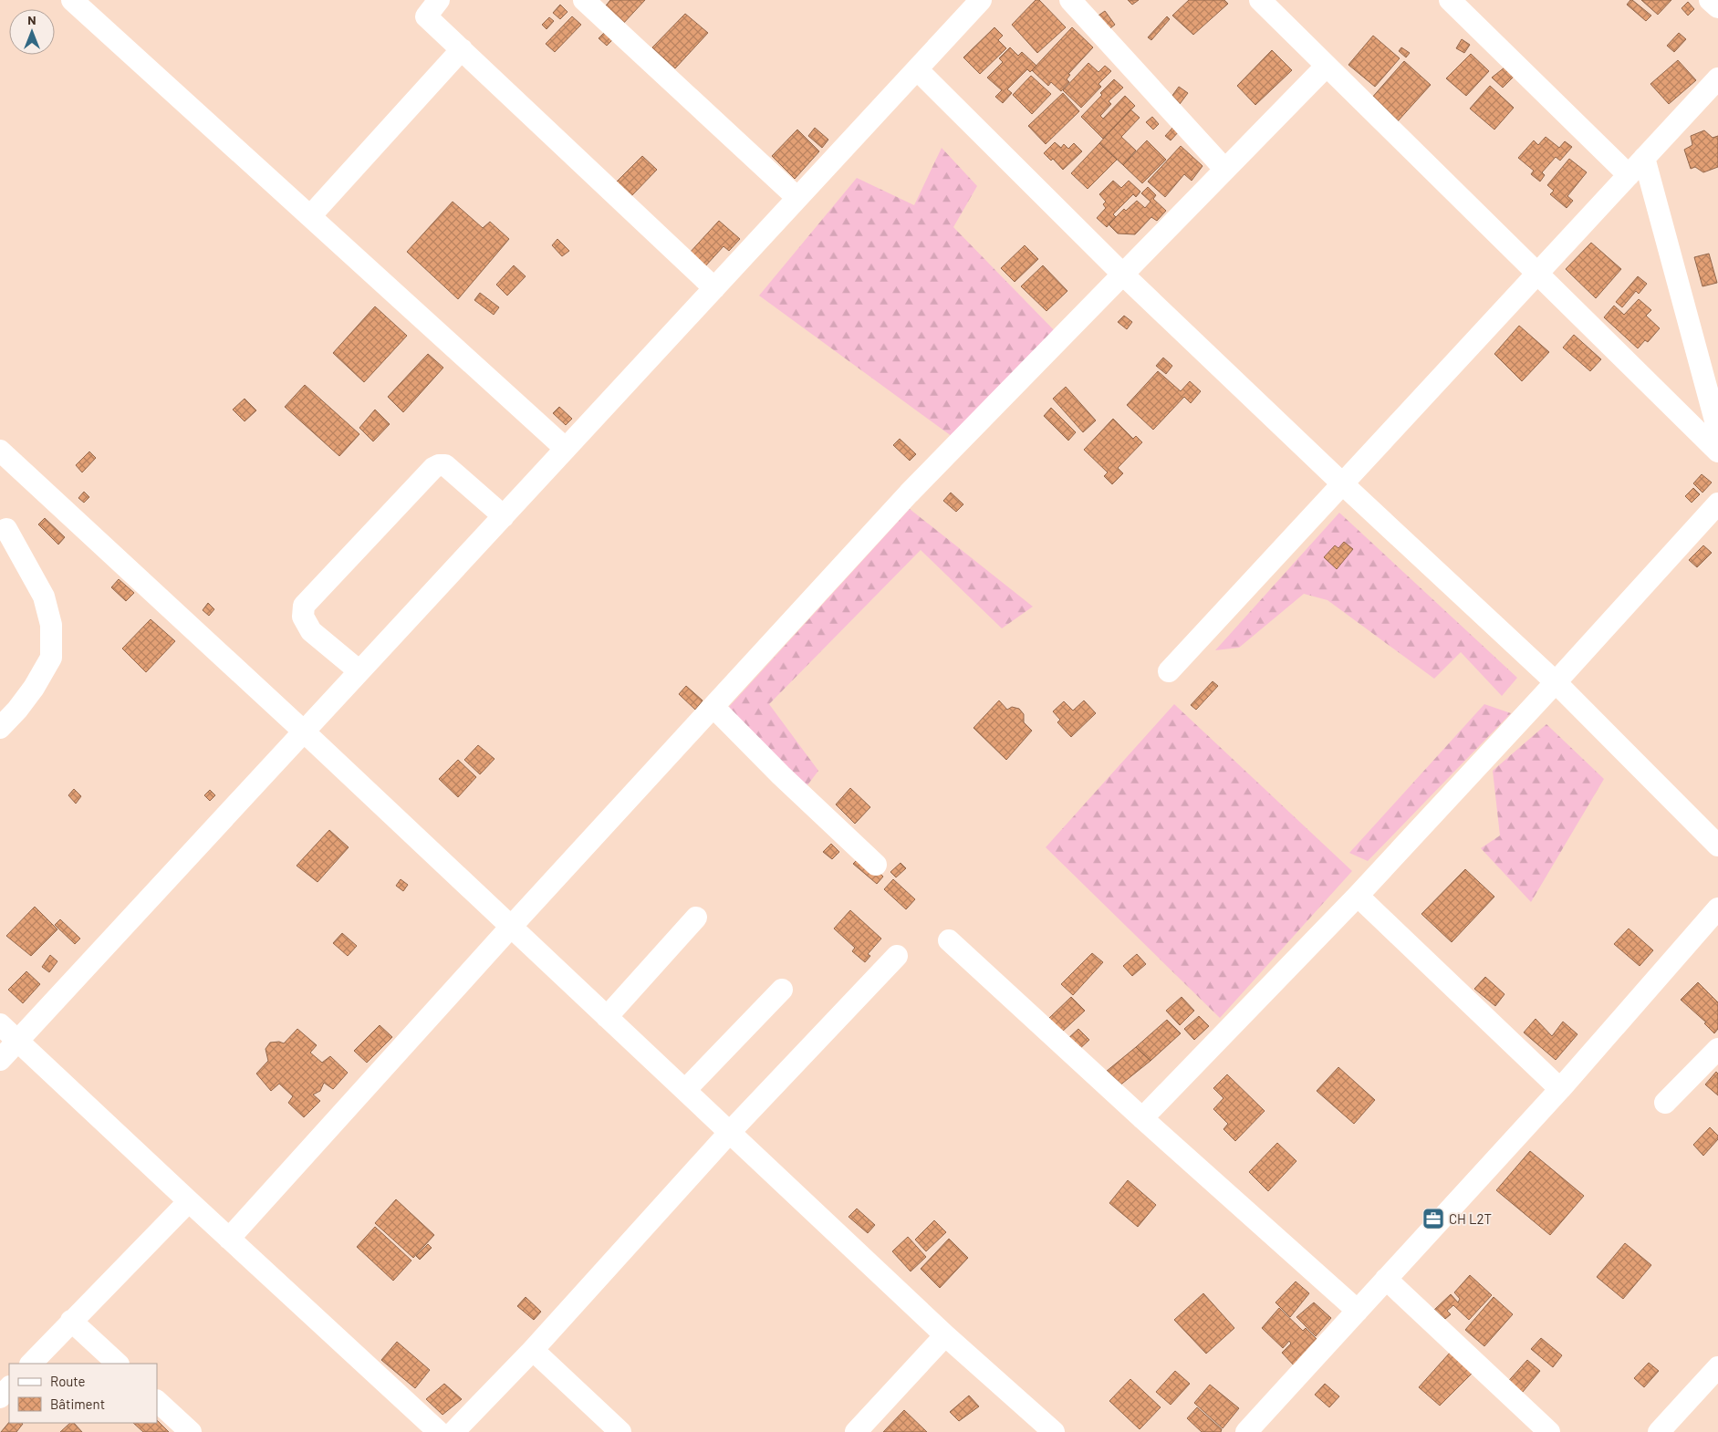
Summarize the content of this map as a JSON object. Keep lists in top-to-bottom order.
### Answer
{
  "places": {
    "office": ["CH L2T"]
  },
  "legend": ["Route", "Bâtiment"],
  "north": "top"
}
